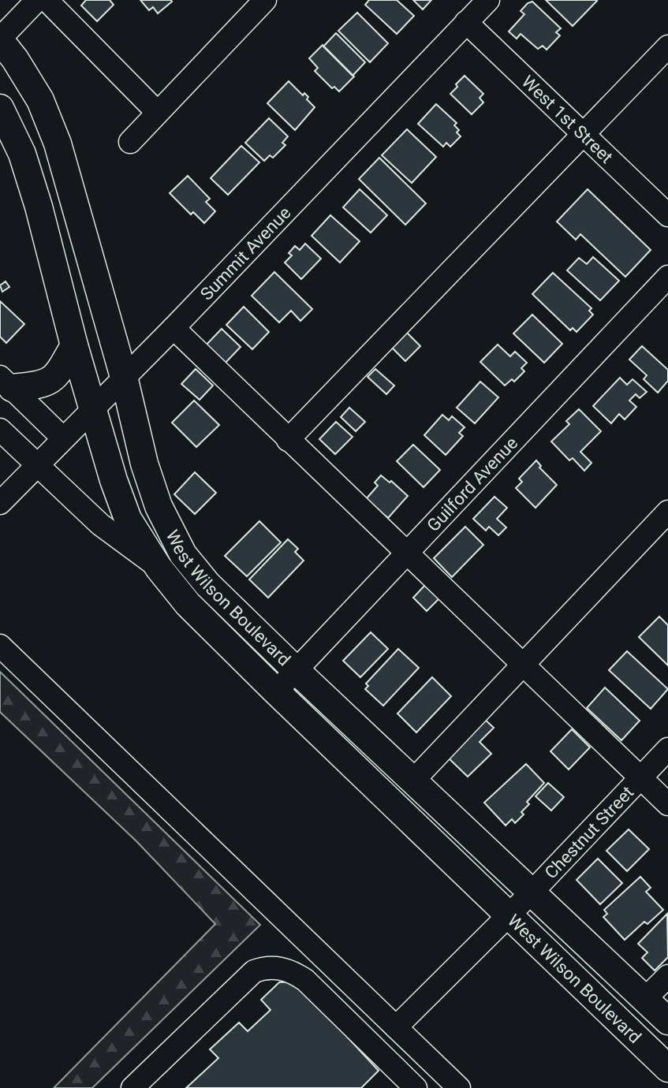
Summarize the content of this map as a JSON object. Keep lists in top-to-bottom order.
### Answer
{
  "streets": {
    "main road": ["West Wilson Boulevard"],
    "street": [
      "West 1st Street",
      "Summit Avenue",
      "Guilford Avenue",
      "Chestnut Street"
    ]
  },
  "crossings": [
    ["West 1st Street", "Summit Avenue"],
    ["Summit Avenue", "West Wilson Boulevard"],
    ["Guilford Avenue", "West Wilson Boulevard"],
    ["West Wilson Boulevard", "Chestnut Street"]
  ]
}
